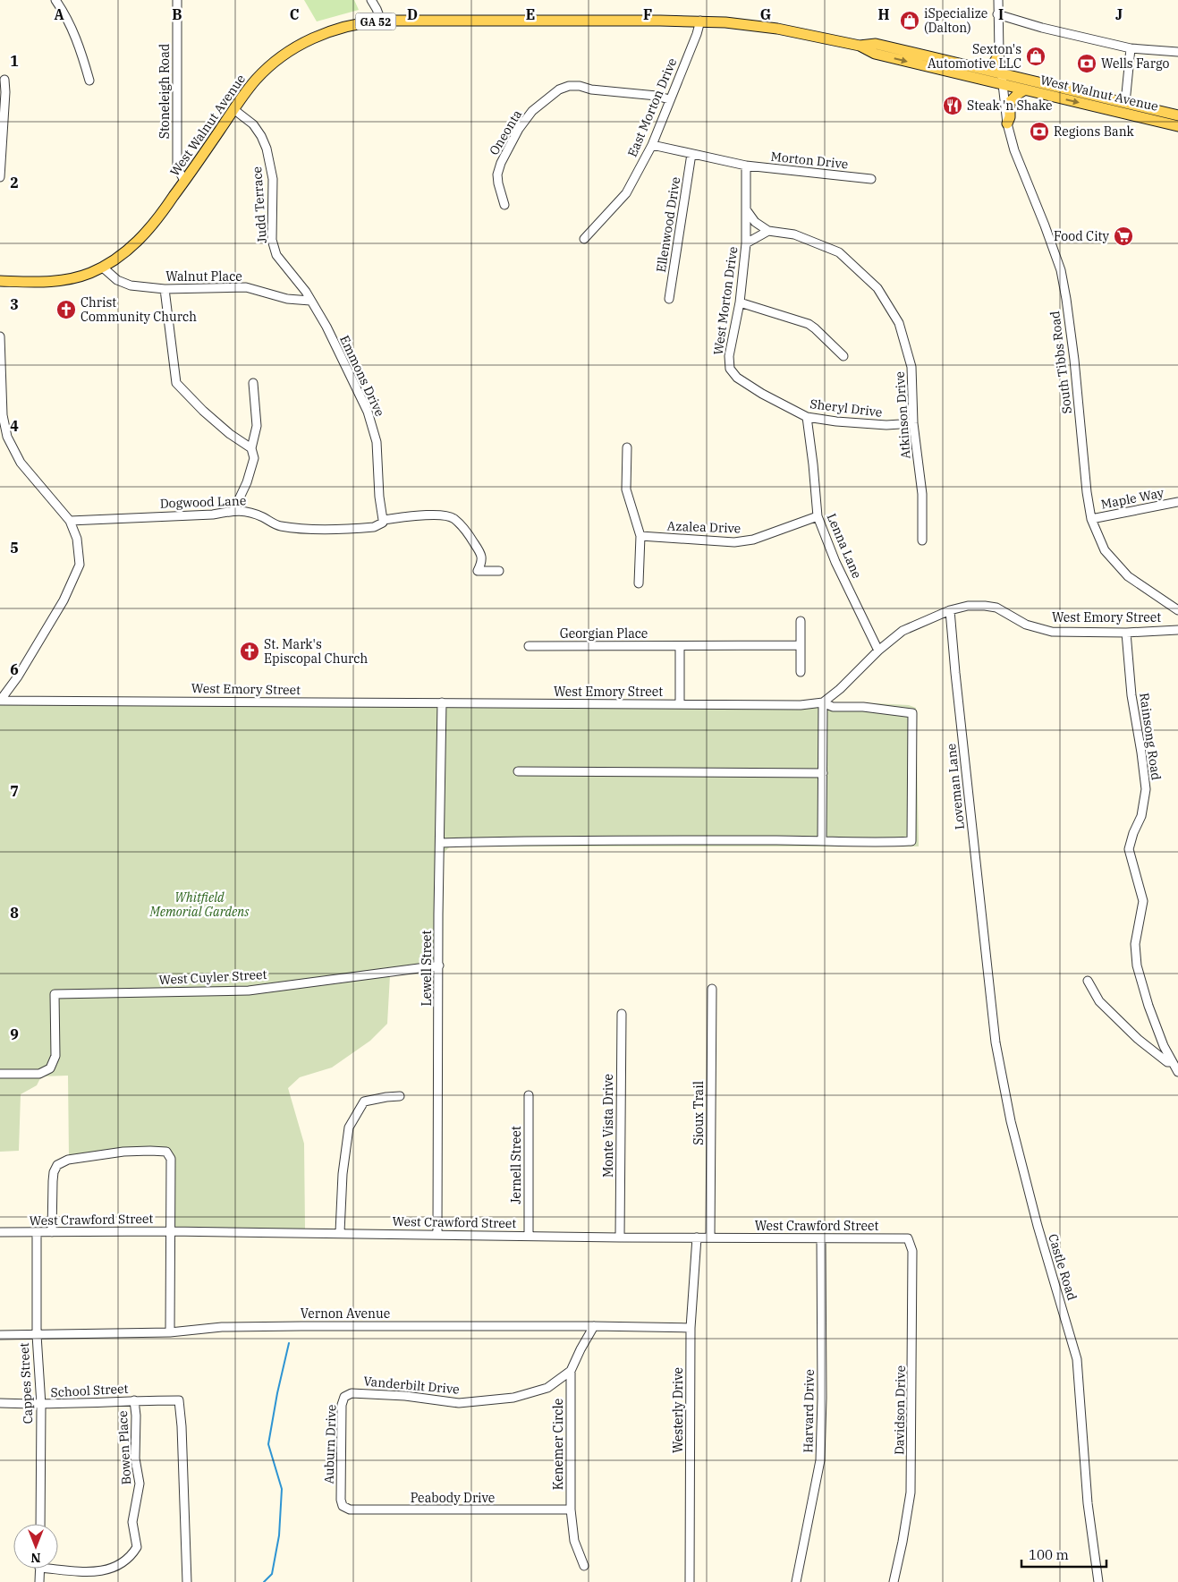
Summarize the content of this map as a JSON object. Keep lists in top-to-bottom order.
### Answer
{
  "streets": {
    "main road": ["GA 52", "West Walnut Avenue"],
    "street": [
      "Stoneleigh Road",
      "East Morton Drive",
      "Oneonta",
      "Morton Drive",
      "Judd Terrace",
      "Ellenwood Drive",
      "Walnut Place",
      "West Morton Drive",
      "South Tibbs Road",
      "Emmons Drive",
      "Sheryl Drive",
      "Atkinson Drive",
      "Maple Way",
      "Dogwood Lane",
      "Azalea Drive",
      "Lenna Lane",
      "West Emory Street",
      "Georgian Place",
      "Rainsong Road",
      "Loveman Lane",
      "Lewell Street",
      "West Cuyler Street",
      "Sioux Trail",
      "Monte Vista Drive",
      "Jernell Street",
      "West Crawford Street",
      "Castle Road",
      "Vernon Avenue",
      "Cappes Street",
      "Vanderbilt Drive",
      "School Street",
      "Westerly Drive",
      "Davidson Drive",
      "Harvard Drive",
      "Auburn Drive",
      "Kenemer Circle",
      "Bowen Place",
      "Peabody Drive"
    ]
  },
  "crossings": [
    ["Stoneleigh Road", "West Walnut Avenue"],
    ["West Walnut Avenue", "East Morton Drive"],
    ["West Walnut Avenue", "Judd Terrace"],
    ["West Walnut Avenue", "Walnut Place"],
    ["West Walnut Avenue", "South Tibbs Road"],
    ["East Morton Drive", "Oneonta"],
    ["Morton Drive", "West Morton Drive"],
    ["Judd Terrace", "Walnut Place"],
    ["Judd Terrace", "Emmons Drive"],
    ["Walnut Place", "Emmons Drive"],
    ["West Morton Drive", "Sheryl Drive"],
    ["South Tibbs Road", "Maple Way"],
    ["Emmons Drive", "Dogwood Lane"],
    ["Sheryl Drive", "Atkinson Drive"],
    ["Sheryl Drive", "Lenna Lane"],
    ["Azalea Drive", "Lenna Lane"],
    ["Lenna Lane", "West Emory Street"],
    ["West Emory Street", "Rainsong Road"],
    ["West Emory Street", "Loveman Lane"],
    ["West Emory Street", "Lewell Street"],
    ["Loveman Lane", "Castle Road"],
    ["Lewell Street", "West Cuyler Street"],
    ["Lewell Street", "West Crawford Street"],
    ["Sioux Trail", "West Crawford Street"],
    ["Monte Vista Drive", "West Crawford Street"],
    ["Jernell Street", "West Crawford Street"],
    ["West Crawford Street", "Cappes Street"],
    ["West Crawford Street", "Westerly Drive"],
    ["West Crawford Street", "Davidson Drive"],
    ["West Crawford Street", "Harvard Drive"],
    ["Vernon Avenue", "Cappes Street"],
    ["Vernon Avenue", "Westerly Drive"],
    ["Vernon Avenue", "Kenemer Circle"],
    ["Cappes Street", "School Street"],
    ["Vanderbilt Drive", "Auburn Drive"],
    ["Vanderbilt Drive", "Kenemer Circle"],
    ["School Street", "Bowen Place"],
    ["Auburn Drive", "Peabody Drive"],
    ["Kenemer Circle", "Peabody Drive"]
  ],
  "parks": ["Whitfield Memorial Gardens"],
  "places": {
    "shop": ["iSpecialize (Dalton)", "Sexton's Automotive LLC"],
    "bank": ["Wells Fargo", "Regions Bank"],
    "restaurant": ["Steak 'n Shake"],
    "supermarket": ["Food City"],
    "church": ["Christ Community Church", "St. Mark's Episcopal Church"]
  },
  "scale_bar": "100 m",
  "north": "bottom",
  "grid": {
    "columns": [
      "A",
      "B",
      "C",
      "D",
      "E",
      "F",
      "G",
      "H",
      "I",
      "J"
    ],
    "rows": [
      "1",
      "2",
      "3",
      "4",
      "5",
      "6",
      "7",
      "8",
      "9"
    ]
  }
}
